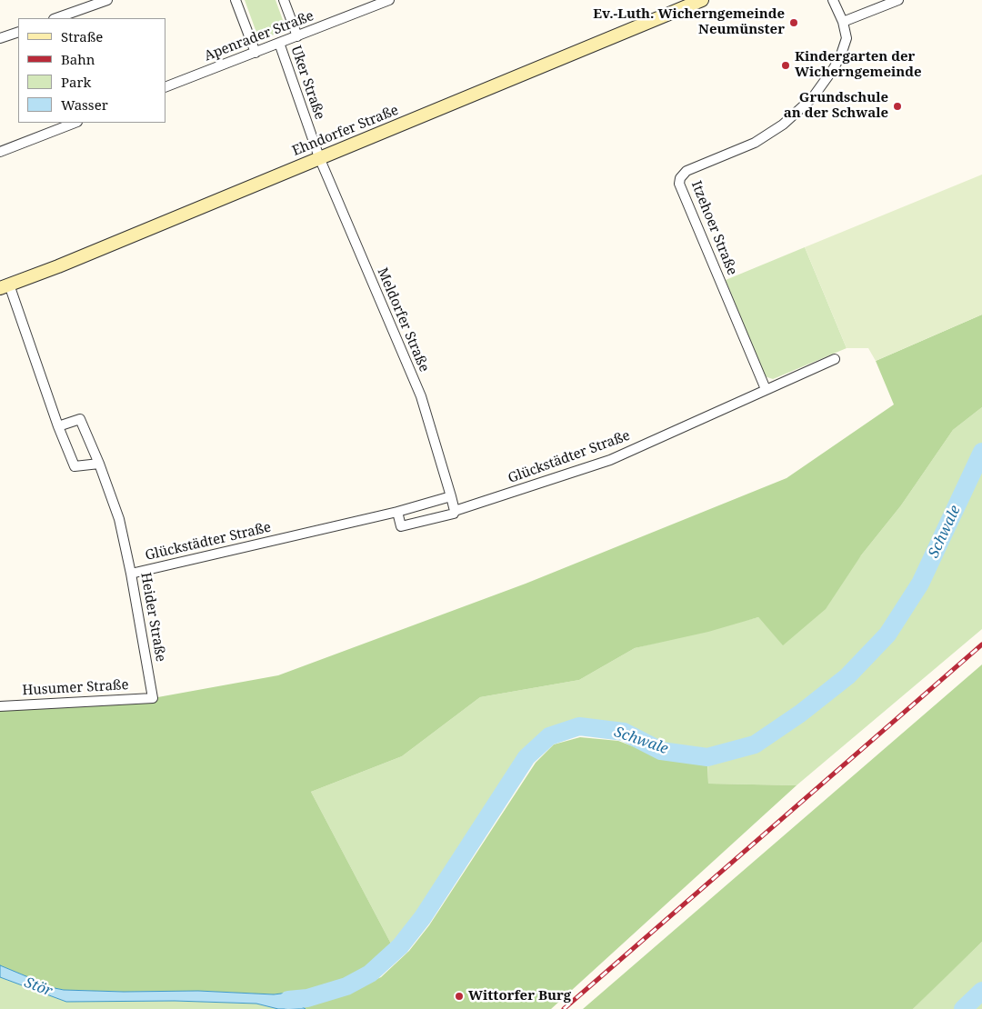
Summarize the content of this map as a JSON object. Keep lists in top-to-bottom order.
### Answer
{
  "streets": {
    "street": [
      "Apenrader Straße",
      "Uker Straße",
      "Ehndorfer Straße",
      "Itzehoer Straße",
      "Meldorfer Straße",
      "Glückstädter Straße",
      "Heider Straße",
      "Husumer Straße"
    ]
  },
  "crossings": [
    ["Apenrader Straße", "Uker Straße"],
    ["Uker Straße", "Ehndorfer Straße"],
    ["Uker Straße", "Meldorfer Straße"],
    ["Ehndorfer Straße", "Meldorfer Straße"],
    ["Itzehoer Straße", "Glückstädter Straße"],
    ["Meldorfer Straße", "Glückstädter Straße"],
    ["Glückstädter Straße", "Heider Straße"],
    ["Heider Straße", "Husumer Straße"]
  ],
  "water": ["Schwale", "Stör"],
  "places": [
    "Ev.-Luth. Wicherngemeinde Neumünster",
    "Kindergarten der Wicherngemeinde",
    "Grundschule an der Schwale",
    "Wittorfer Burg"
  ],
  "legend": [
    "Straße",
    "Bahn",
    "Park",
    "Wasser"
  ]
}
